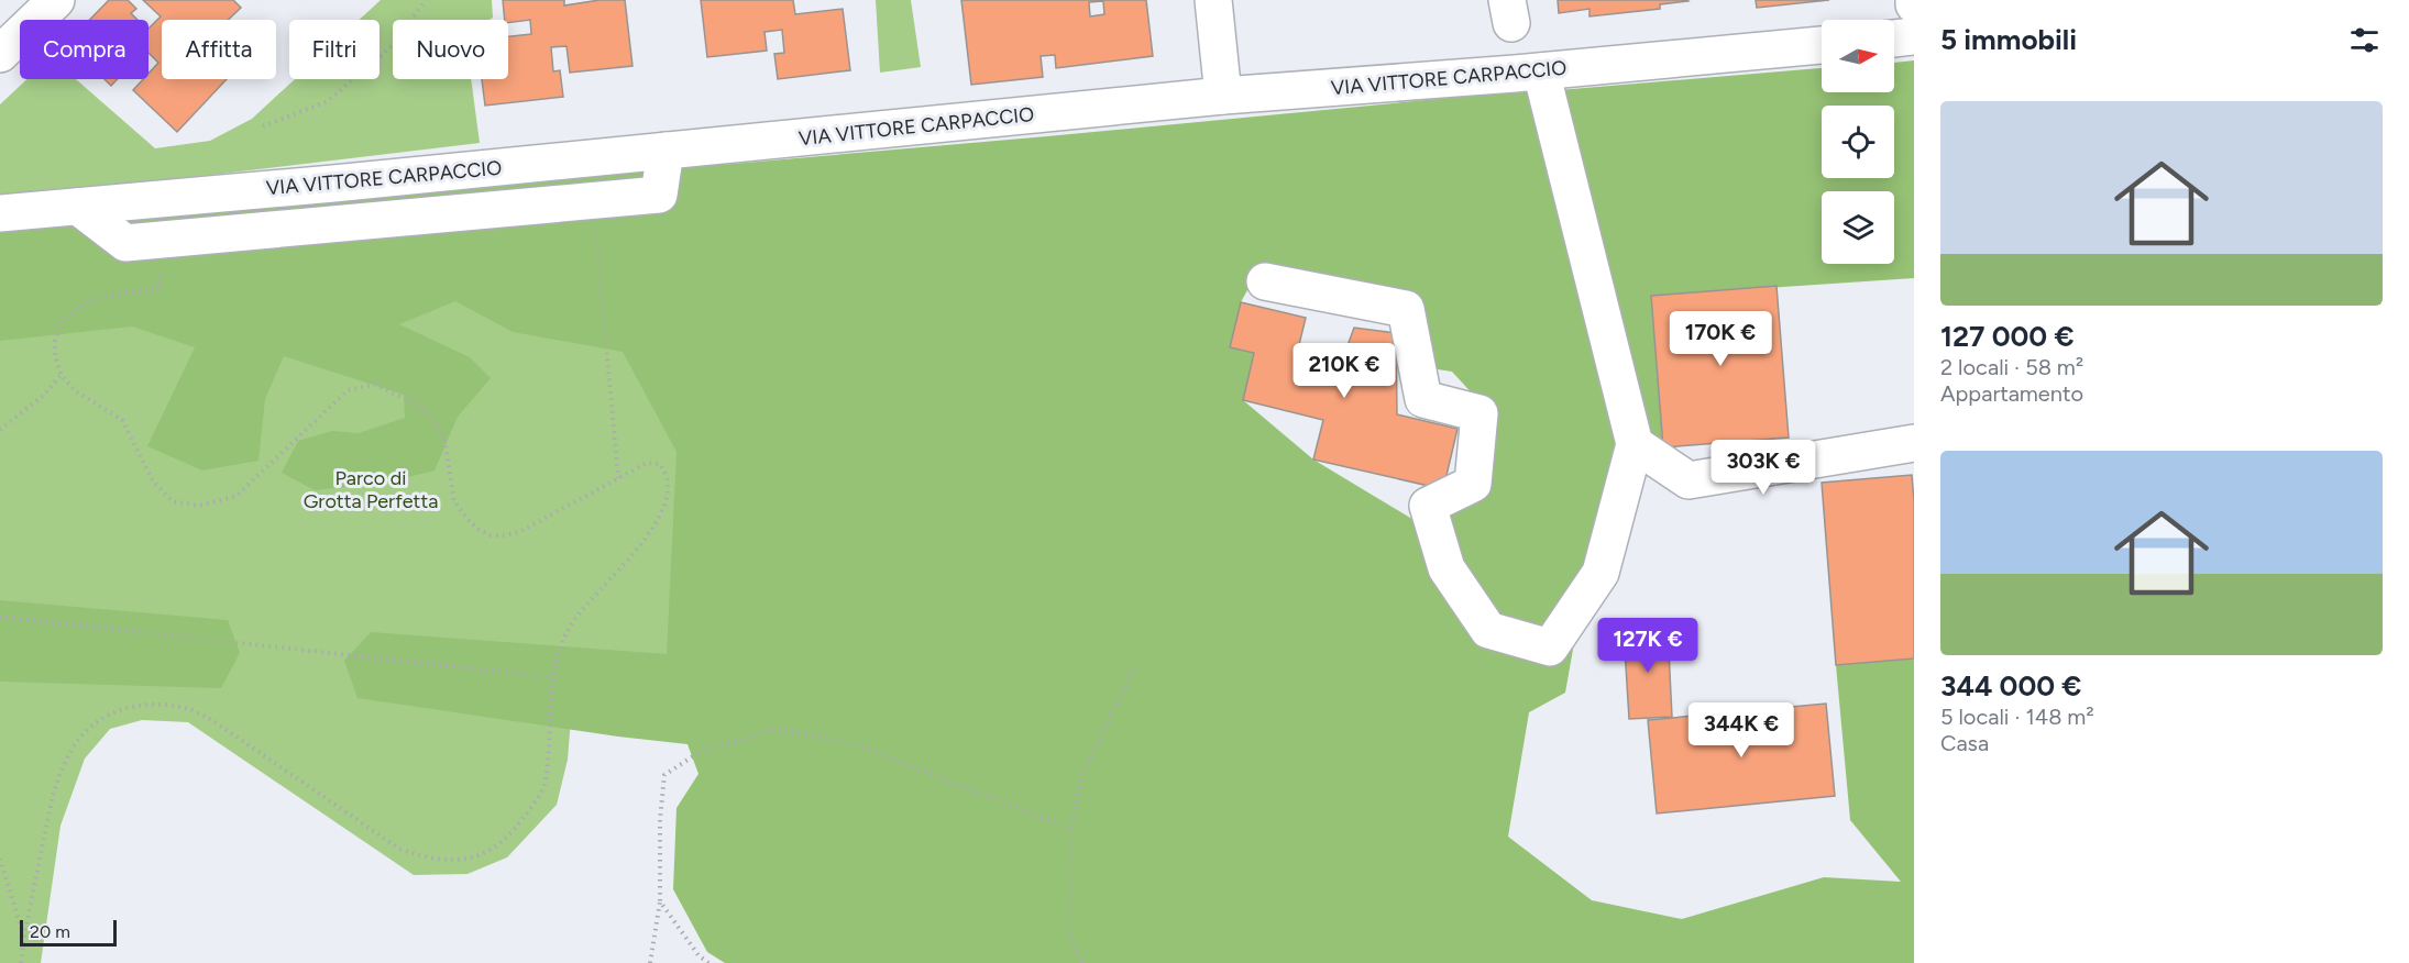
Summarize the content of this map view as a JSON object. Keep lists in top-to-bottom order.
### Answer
{
  "streets": {
    "street": ["VIA VITTORE CARPACCIO"]
  },
  "parks": ["Parco di Grotta Perfetta"],
  "scale_bar": "20 m",
  "north": "right",
  "page": {
    "heading": "5 immobili",
    "chip": [
      "Compra",
      "Affitta",
      "Filtri",
      "Nuovo"
    ],
    "list": [
      {
        "name": "127 000 €",
        "note": "2 locali · 58 m² · Appartamento"
      },
      {
        "name": "344 000 €",
        "note": "5 locali · 148 m² · Casa"
      }
    ],
    "price": [
      "170K €",
      "210K €",
      "303K €",
      "127K €",
      "344K €"
    ],
    "scale": "20 m"
  }
}
